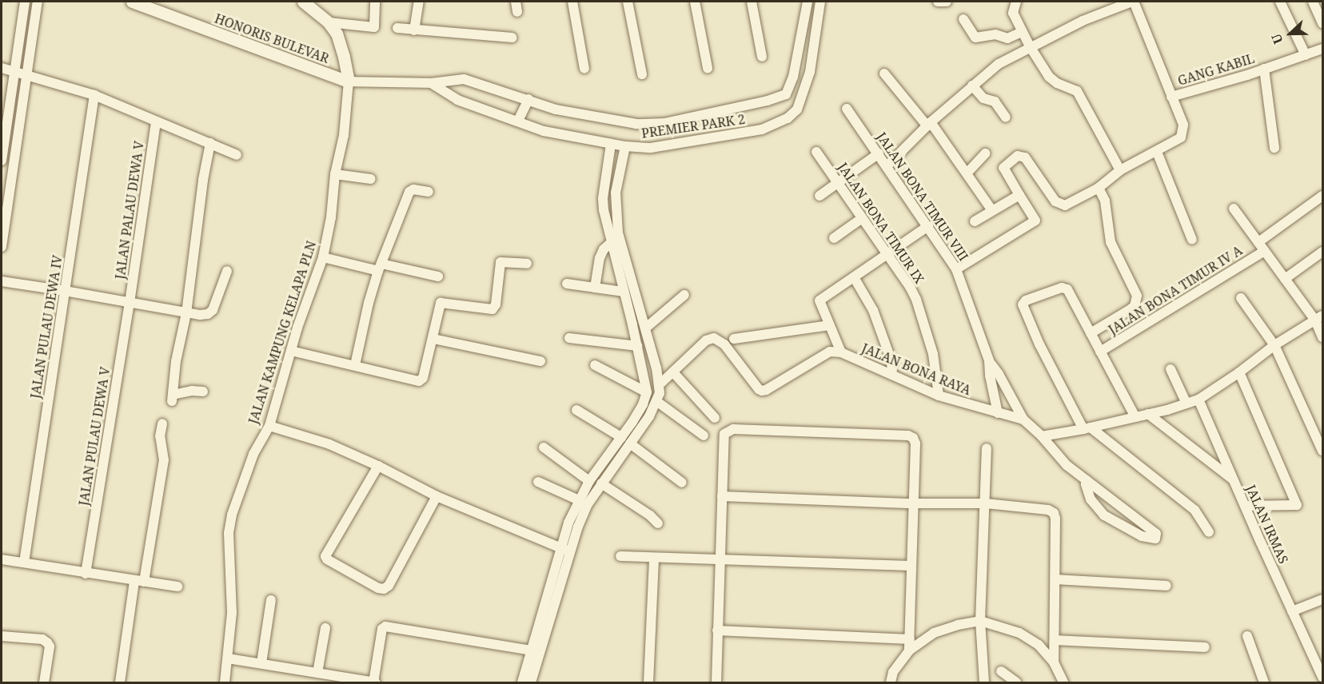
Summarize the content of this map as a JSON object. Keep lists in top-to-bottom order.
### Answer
{
  "streets": {
    "street": [
      "HONORIS BULEVAR",
      "GANG KABIL",
      "PREMIER PARK 2",
      "JALAN BONA TIMUR VIII",
      "JALAN PALAU DEWA V",
      "JALAN BONA TIMUR IX",
      "JALAN BONA TIMUR IV A",
      "JALAN PULAU DEWA IV",
      "JALAN KAMPUNG KELAPA PLN",
      "JALAN BONA RAYA",
      "JALAN PULAU DEWA V",
      "JALAN IRMAS"
    ]
  },
  "crossings": [
    ["HONORIS BULEVAR", "PREMIER PARK 2"],
    ["HONORIS BULEVAR", "JALAN KAMPUNG KELAPA PLN"],
    ["PREMIER PARK 2", "JALAN KAMPUNG KELAPA PLN"],
    ["JALAN BONA TIMUR VIII", "JALAN BONA RAYA"],
    ["JALAN PALAU DEWA V", "JALAN PULAU DEWA V"],
    ["JALAN BONA TIMUR IX", "JALAN BONA RAYA"]
  ],
  "north": "left"
}
